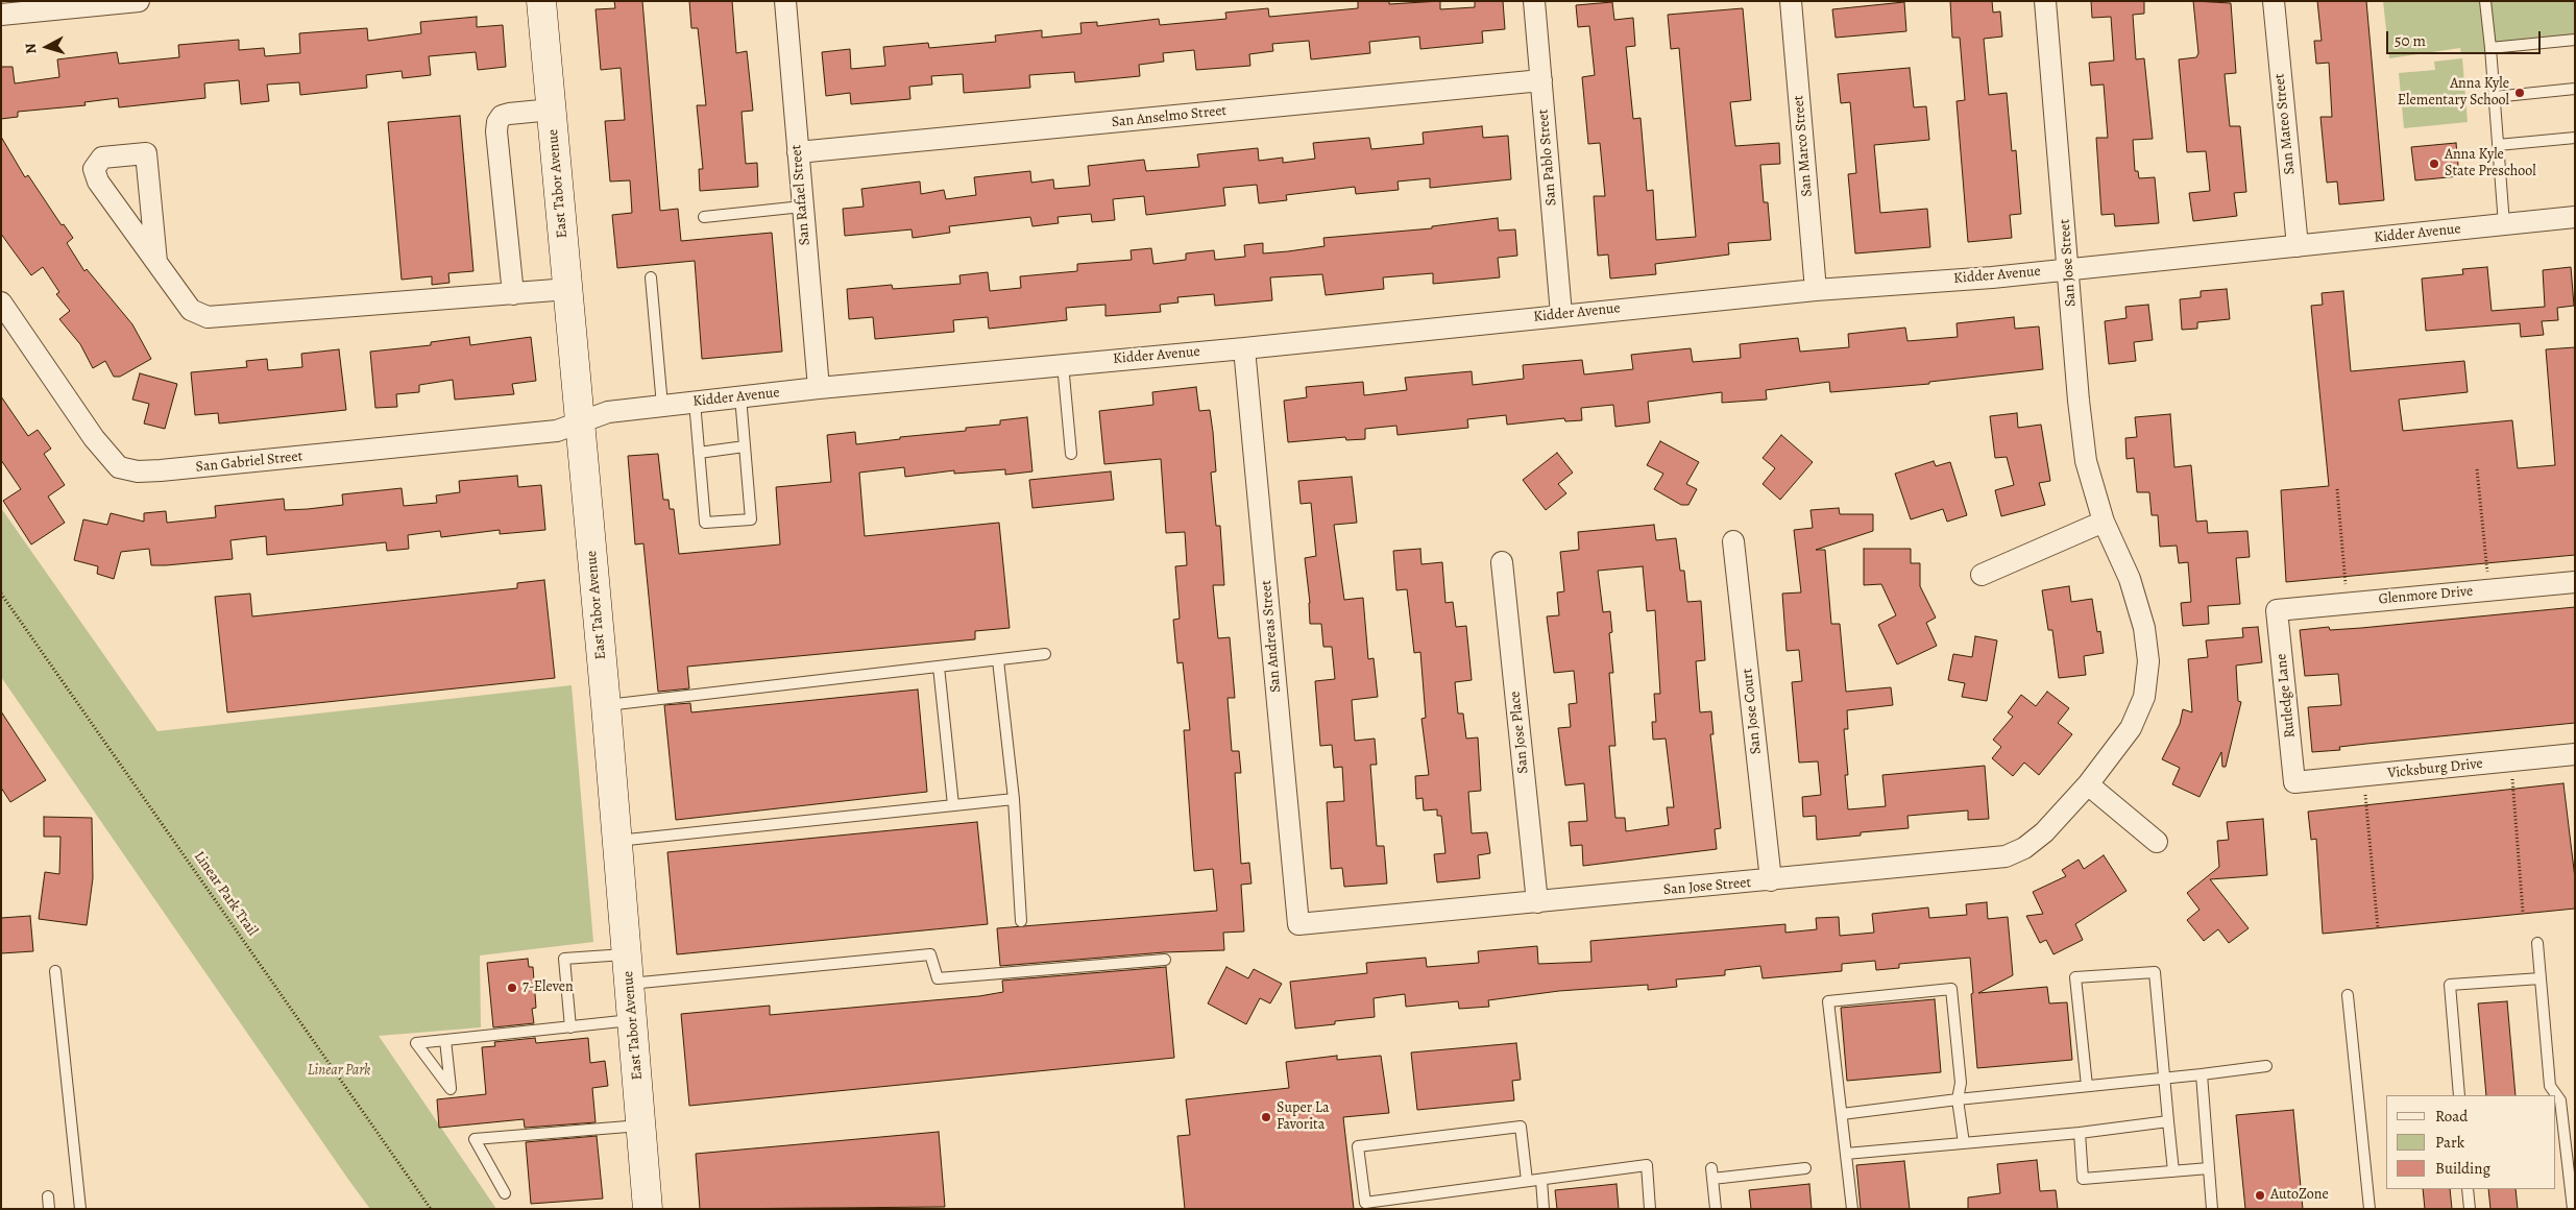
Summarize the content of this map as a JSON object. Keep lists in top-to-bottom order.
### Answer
{
  "streets": {
    "main road": ["East Tabor Avenue"],
    "street": [
      "San Anselmo Street",
      "San Mateo Street",
      "San Marco Street",
      "San Pablo Street",
      "San Rafael Street",
      "Kidder Avenue",
      "San Jose Street",
      "San Gabriel Street",
      "Glenmore Drive",
      "San Andreas Street",
      "Rutledge Lane",
      "San Jose Court",
      "San Jose Place",
      "Vicksburg Drive"
    ],
    "path": ["Linear Park Trail"]
  },
  "crossings": [
    ["San Anselmo Street", "San Pablo Street"],
    ["San Anselmo Street", "San Rafael Street"],
    ["San Mateo Street", "Kidder Avenue"],
    ["San Marco Street", "Kidder Avenue"],
    ["San Pablo Street", "Kidder Avenue"],
    ["East Tabor Avenue", "Kidder Avenue"],
    ["East Tabor Avenue", "San Gabriel Street"],
    ["San Rafael Street", "Kidder Avenue"],
    ["Kidder Avenue", "San Jose Street"],
    ["Kidder Avenue", "San Gabriel Street"],
    ["Kidder Avenue", "San Andreas Street"],
    ["San Jose Street", "San Andreas Street"],
    ["San Jose Street", "San Jose Court"],
    ["San Jose Street", "San Jose Place"],
    ["Glenmore Drive", "Rutledge Lane"],
    ["Rutledge Lane", "Vicksburg Drive"]
  ],
  "parks": ["Linear Park"],
  "places": [
    "Anna Kyle Elementary School",
    "Anna Kyle State Preschool",
    "7-Eleven",
    "Super La Favorita",
    "AutoZone"
  ],
  "legend": ["Road", "Park", "Building"],
  "scale_bar": "50 m",
  "north": "left"
}
